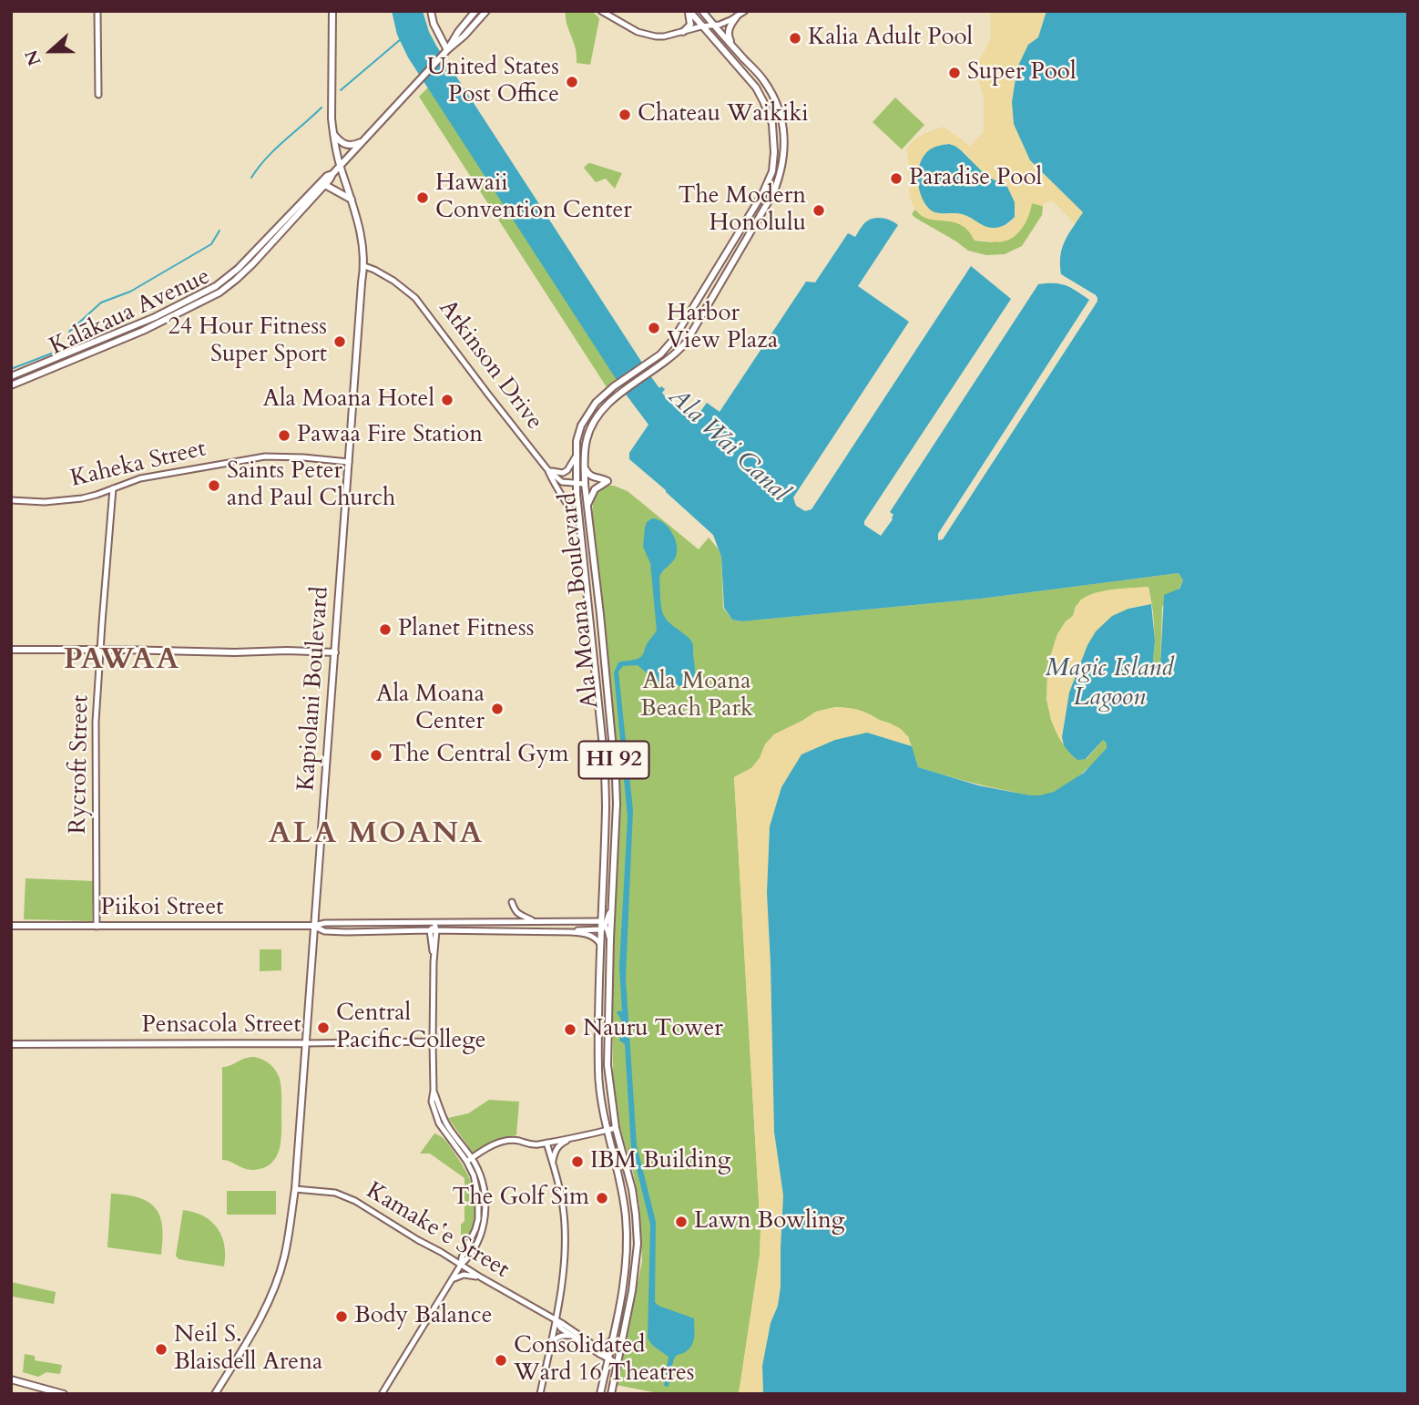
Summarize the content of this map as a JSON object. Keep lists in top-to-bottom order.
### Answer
{
  "streets": {
    "main road": [
      "Kalākaua Avenue",
      "Ala Moana Boulevard",
      "Kapiolani Boulevard",
      "HI 92",
      "Piikoi Street",
      "Pensacola Street"
    ],
    "street": [
      "Atkinson Drive",
      "Kaheka Street",
      "Rycroft Street",
      "Kamakeʻe Street"
    ]
  },
  "crossings": [
    ["Kalākaua Avenue", "Kapiolani Boulevard"],
    ["Atkinson Drive", "Ala Moana Boulevard"],
    ["Atkinson Drive", "Kapiolani Boulevard"],
    ["Kaheka Street", "Kapiolani Boulevard"],
    ["Kaheka Street", "Rycroft Street"],
    ["Ala Moana Boulevard", "Piikoi Street"],
    ["Ala Moana Boulevard", "Kamakeʻe Street"],
    ["Kapiolani Boulevard", "Piikoi Street"],
    ["Kapiolani Boulevard", "Pensacola Street"],
    ["Kapiolani Boulevard", "Kamakeʻe Street"],
    ["Rycroft Street", "Piikoi Street"]
  ],
  "districts": ["PAWAA", "ALA MOANA"],
  "water": ["Ala Wai Canal", "Magic Island Lagoon"],
  "parks": ["Ala Moana Beach Park"],
  "places": [
    "Kalia Adult Pool",
    "Super Pool",
    "United States Post Office",
    "Chateau Waikiki",
    "Paradise Pool",
    "Hawaii Convention Center",
    "The Modern Honolulu",
    "Harbor View Plaza",
    "24 Hour Fitness Super Sport",
    "Ala Moana Hotel",
    "Pawaa Fire Station",
    "Saints Peter and Paul Church",
    "Planet Fitness",
    "Ala Moana Center",
    "The Central Gym",
    "Central Pacific College",
    "Nauru Tower",
    "IBM Building",
    "The Golf Sim",
    "Lawn Bowling",
    "Body Balance",
    "Neil S. Blaisdell Arena",
    "Consolidated Ward 16 Theatres"
  ],
  "north": "left"
}
